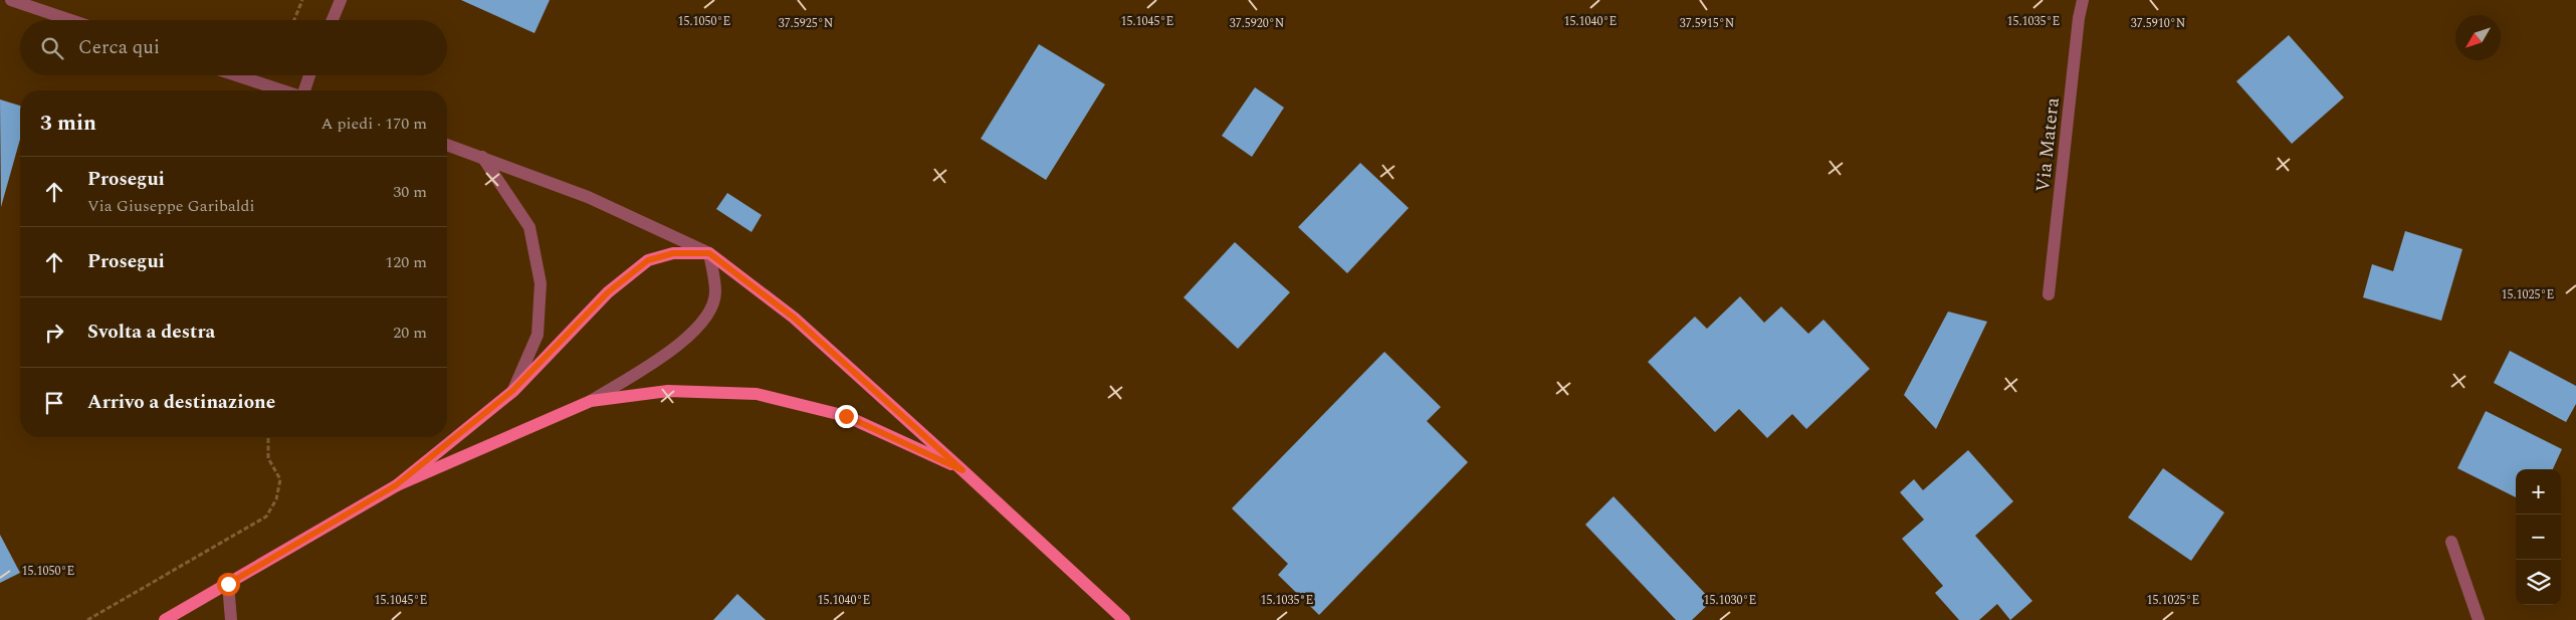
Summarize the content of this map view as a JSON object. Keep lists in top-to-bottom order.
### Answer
{
  "streets": {
    "street": ["Via Matera"]
  },
  "north": "bottom left",
  "page": {
    "search": "Cerca qui",
    "heading": ["3 min", "A piedi · 170 m"],
    "list": [
      ["Prosegui", "Via Giuseppe Garibaldi", "30 m"],
      ["Prosegui", "120 m"],
      ["Svolta a destra", "20 m"],
      "Arrivo a destinazione"
    ],
    "map_buttons": ["+", "−"]
  },
  "coordinates": [
    "15.1050°E",
    "15.1045°E",
    "15.1040°E",
    "15.1035°E",
    "37.5925°N",
    "37.5920°N",
    "37.5915°N",
    "37.5910°N",
    "15.1025°E",
    "15.1030°E"
  ]
}
